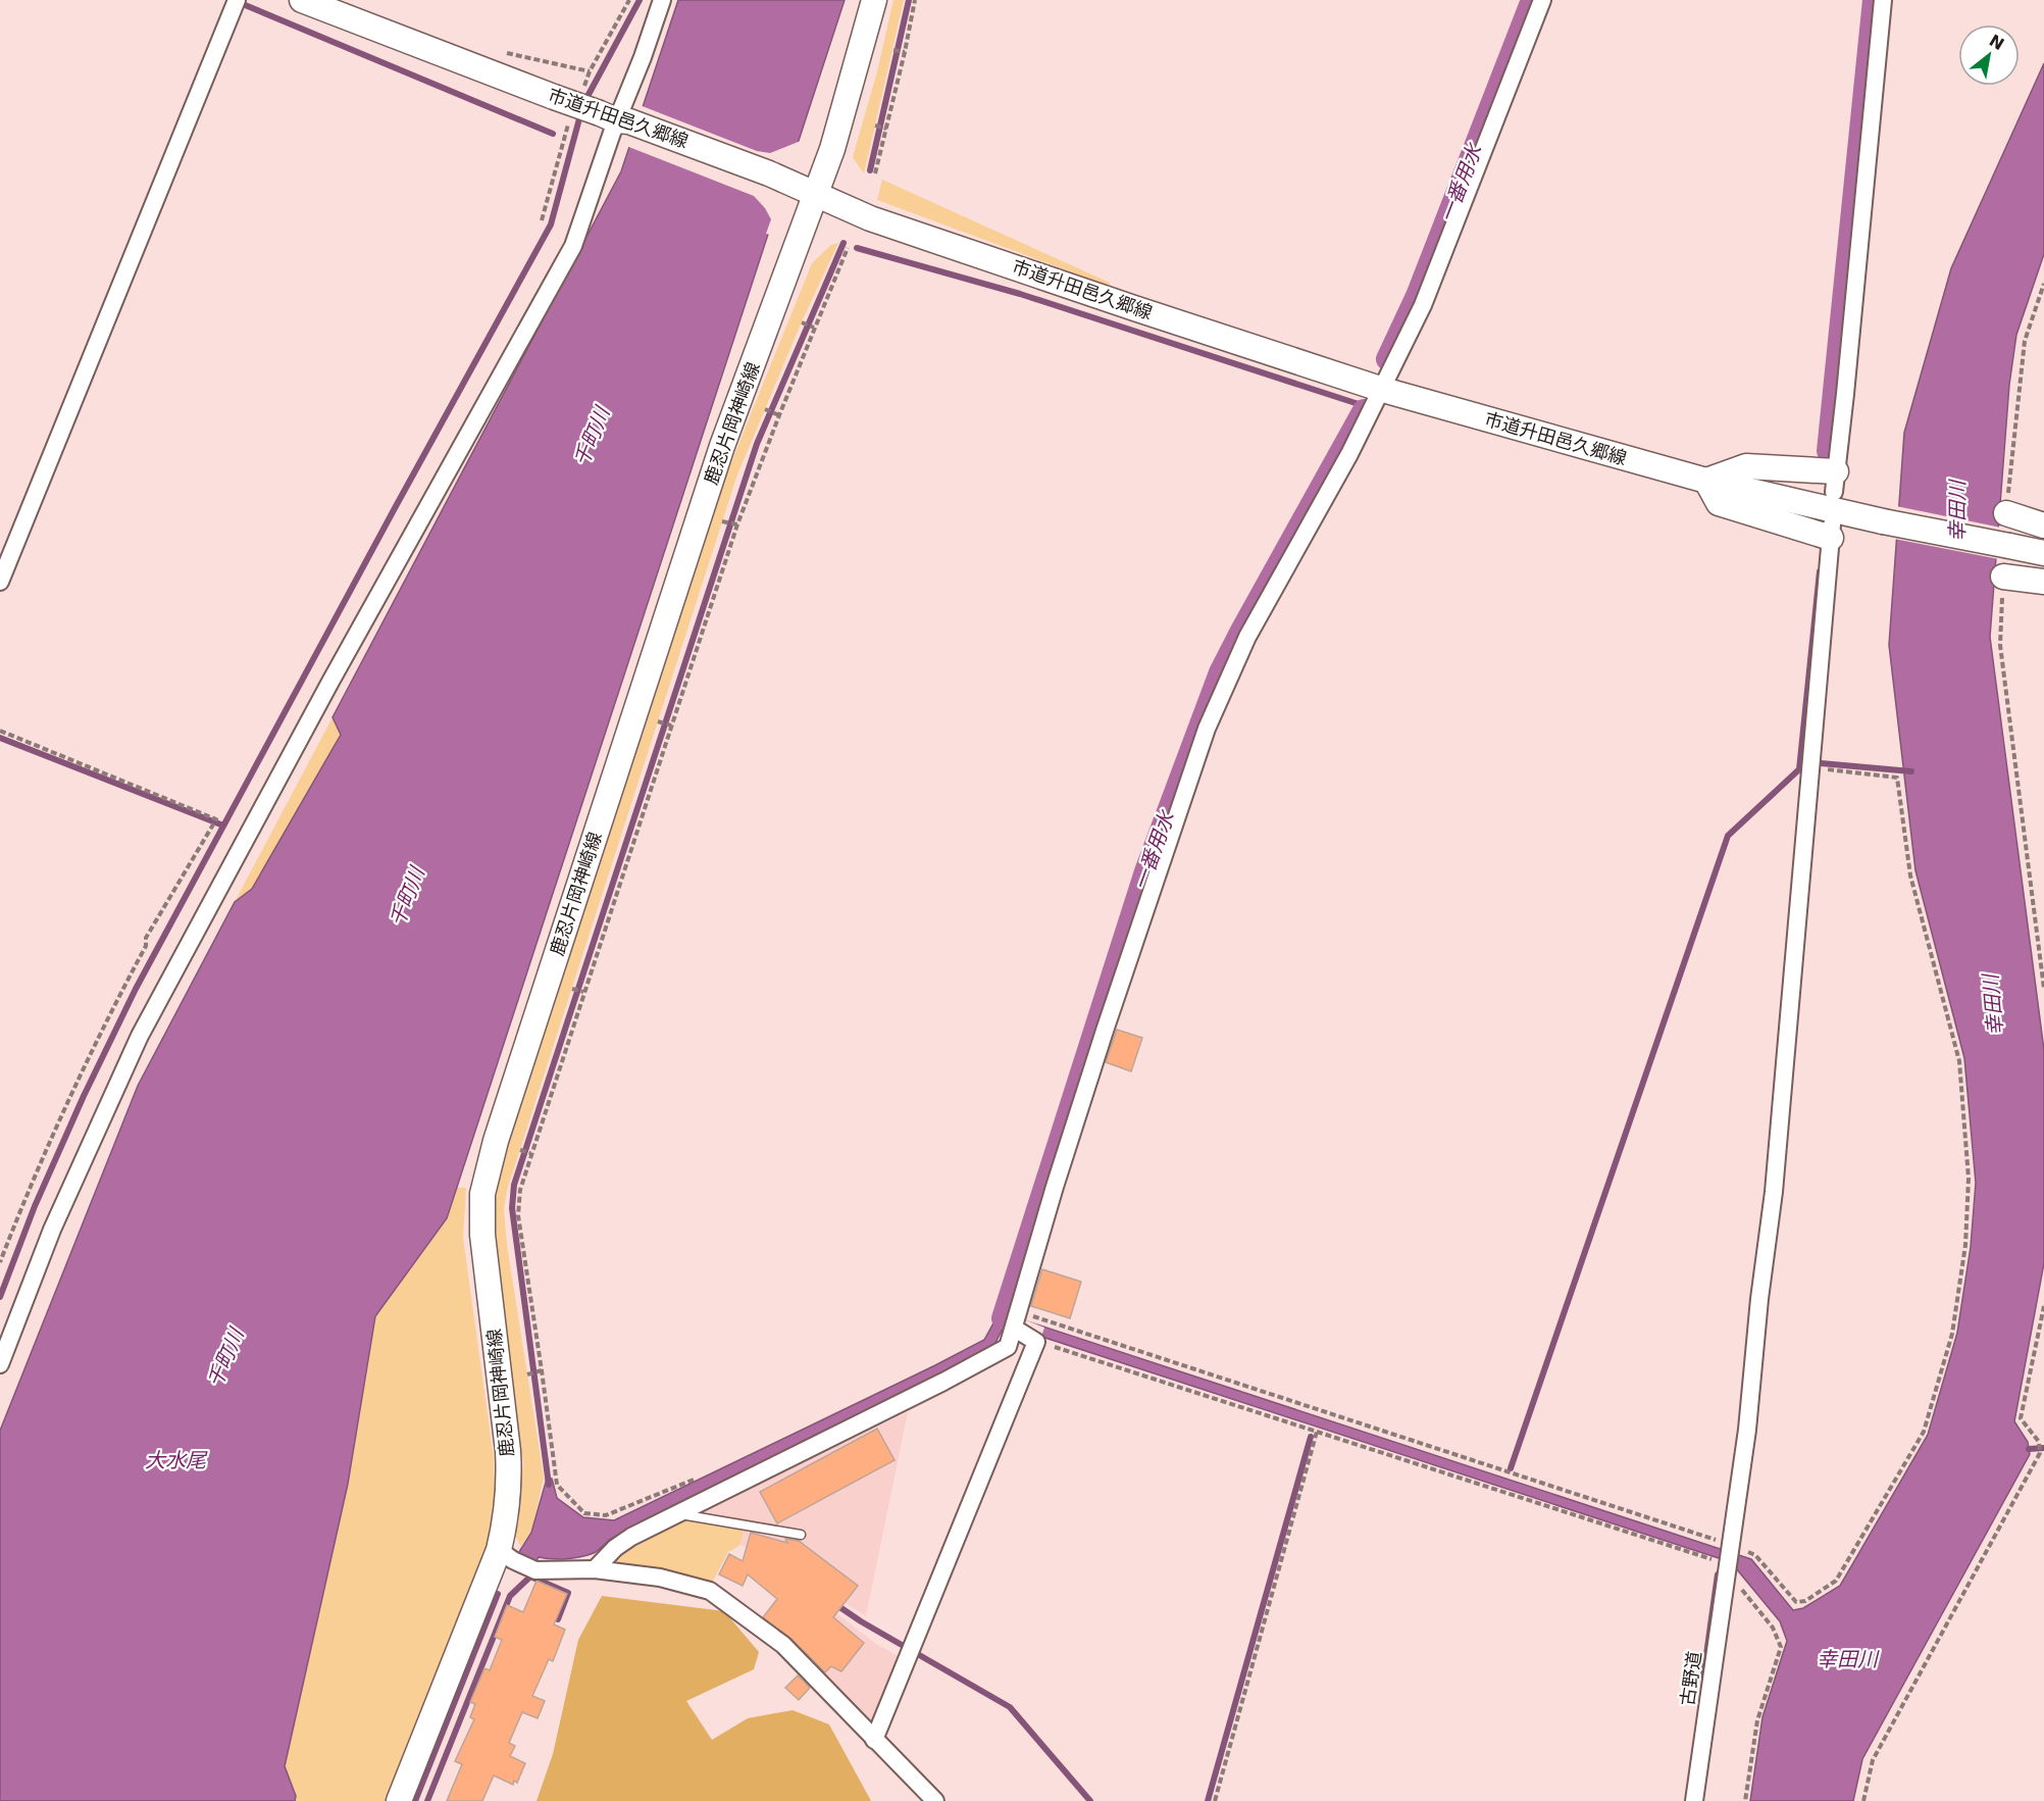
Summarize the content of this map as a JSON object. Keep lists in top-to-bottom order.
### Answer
{
  "streets": {
    "street": ["市道升田邑久郷線", "鹿忍片岡神崎線", "古野道"]
  },
  "crossings": [
    ["市道升田邑久郷線", "鹿忍片岡神崎線"]
  ],
  "water": [
    "一番用水",
    "千町川",
    "幸田川",
    "大水尾"
  ],
  "north": "top right"
}
